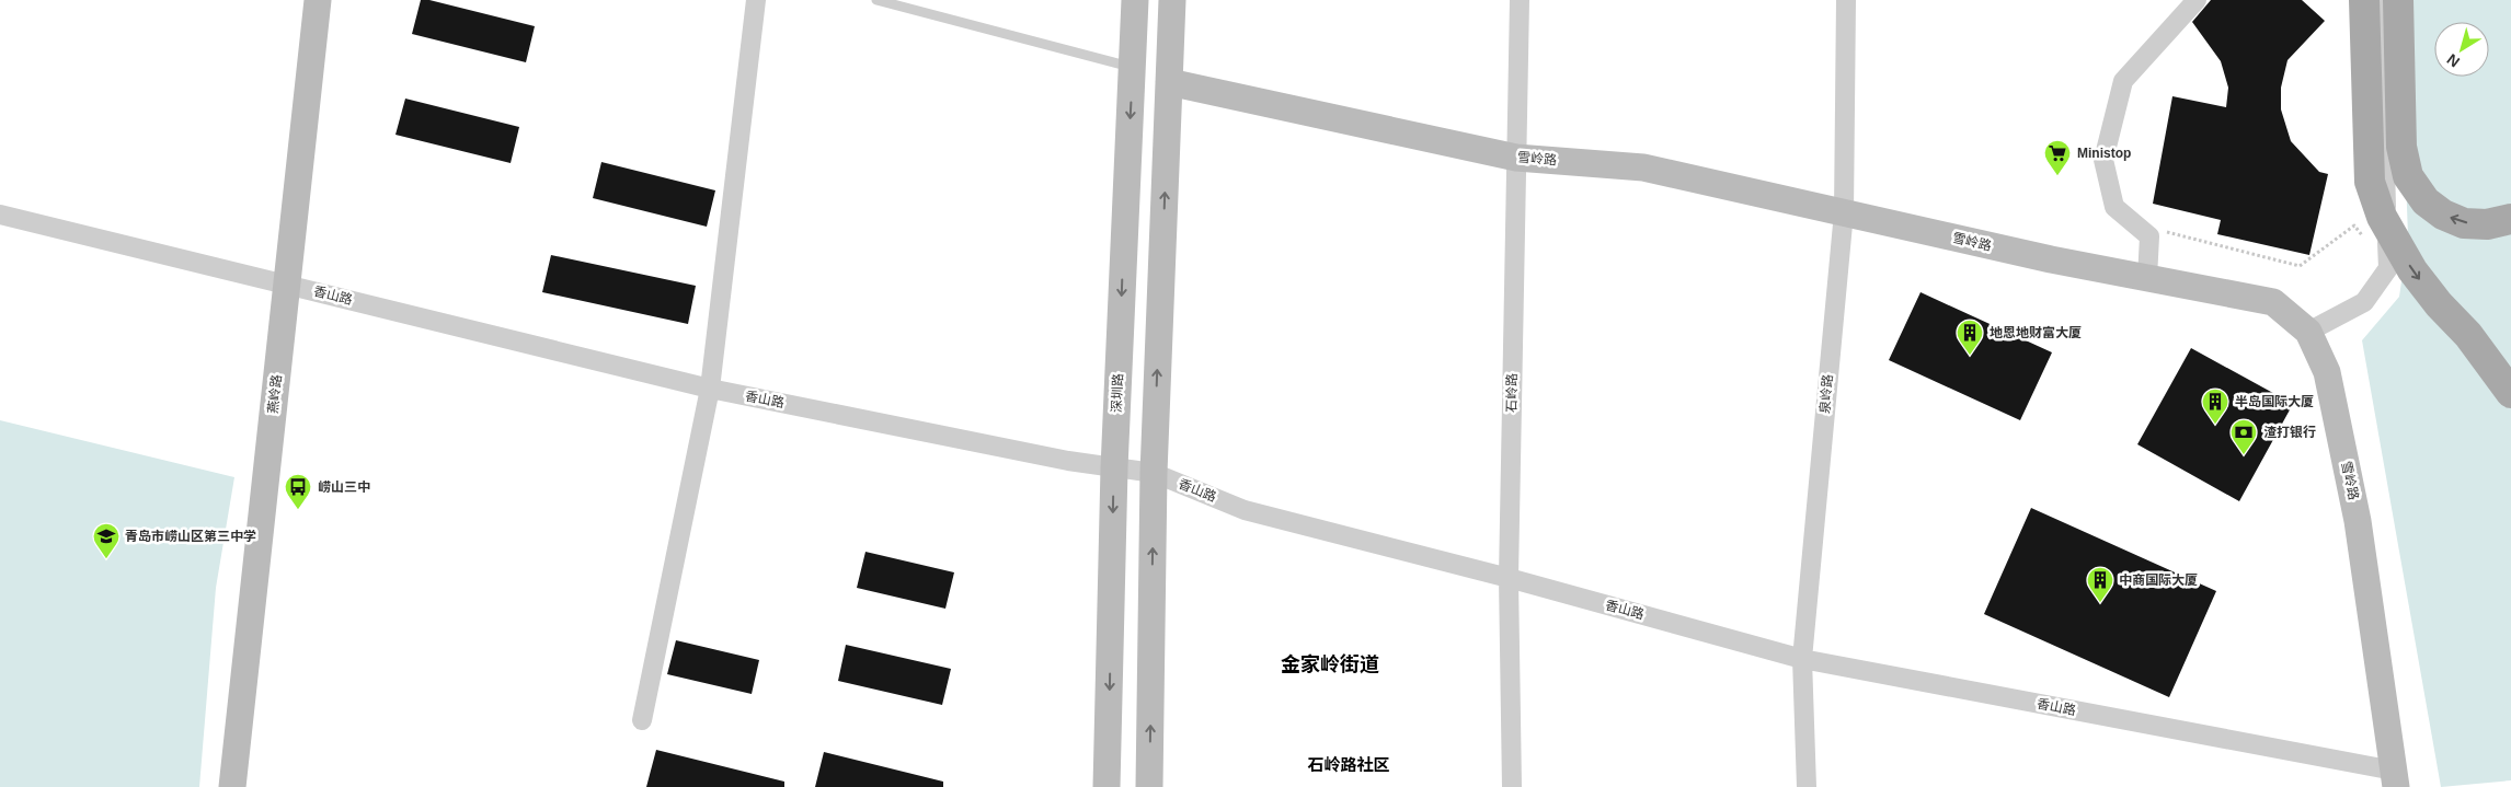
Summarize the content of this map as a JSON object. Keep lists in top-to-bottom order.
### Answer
{
  "streets": {
    "street": [
      "雪岭路",
      "香山路",
      "深圳路",
      "石岭路",
      "燕岭路",
      "泉岭路"
    ]
  },
  "crossings": [
    ["雪岭路", "香山路"],
    ["雪岭路", "石岭路"],
    ["雪岭路", "泉岭路"],
    ["香山路", "深圳路"],
    ["香山路", "石岭路"],
    ["香山路", "燕岭路"],
    ["香山路", "泉岭路"]
  ],
  "districts": ["金家岭街道", "石岭路社区"],
  "places": {
    "supermarket": ["Ministop"],
    "building": ["地恩地财富大厦", "半岛国际大厦", "中商国际大厦"],
    "bank": ["渣打银行"],
    "bus stop": ["崂山三中"],
    "school or university": ["青岛市崂山区第三中学"]
  },
  "north": "bottom left"
}
